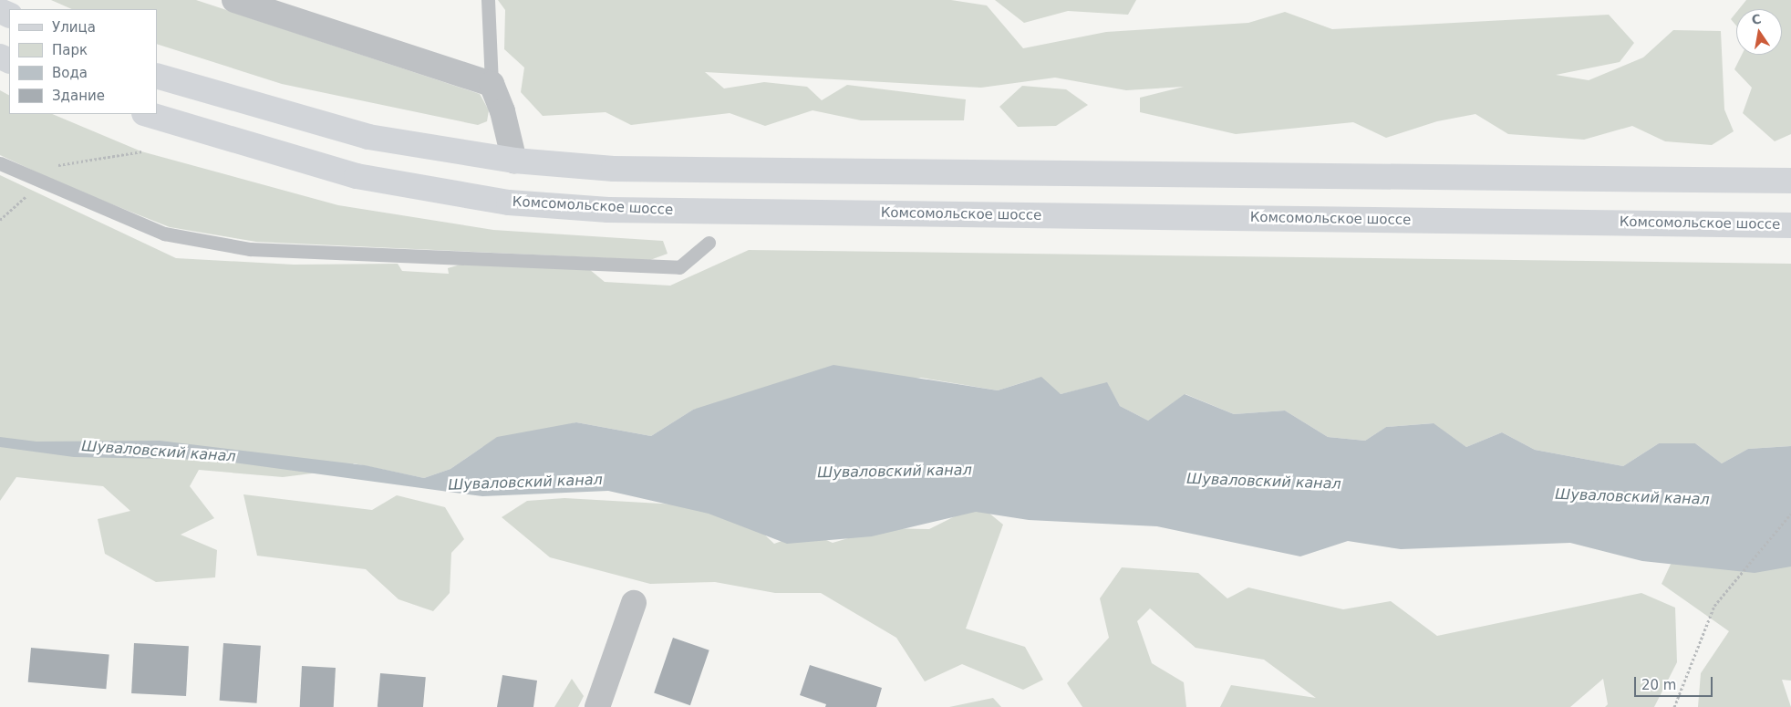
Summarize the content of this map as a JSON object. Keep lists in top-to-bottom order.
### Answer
{
  "streets": {
    "main road": ["Комсомольское шоссе"]
  },
  "water": ["Шуваловский канал"],
  "legend": [
    "Улица",
    "Парк",
    "Вода",
    "Здание"
  ],
  "scale_bar": "20 m",
  "north": "top"
}
